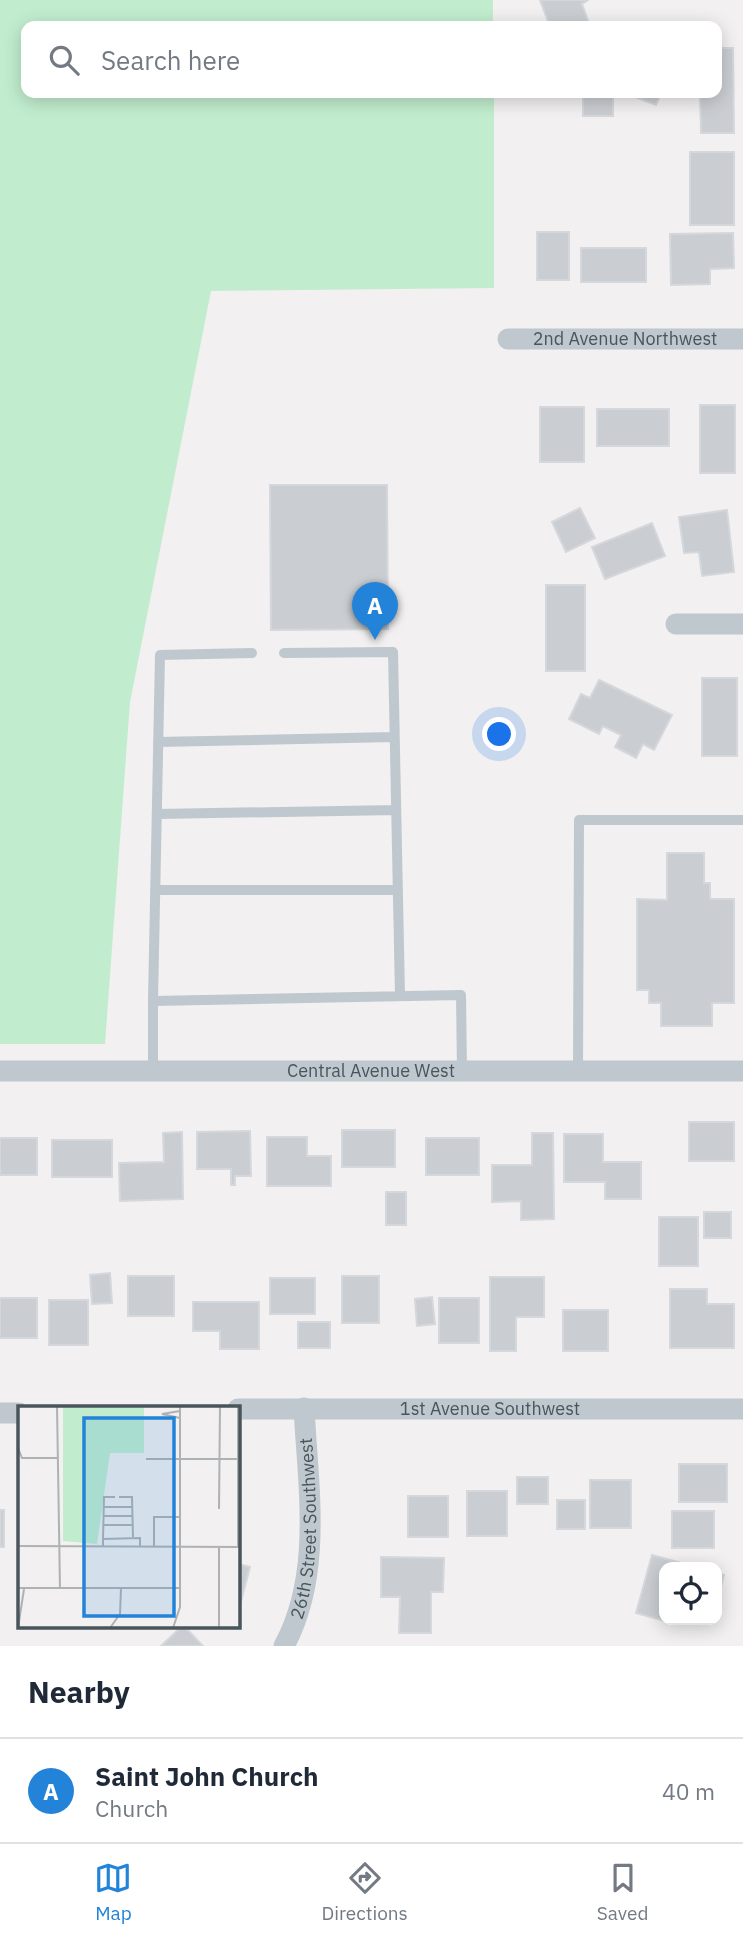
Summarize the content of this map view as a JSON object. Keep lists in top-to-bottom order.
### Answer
{
  "streets": {
    "street": [
      "2nd Avenue Northwest",
      "Central Avenue West",
      "1st Avenue Southwest",
      "26th Street Southwest"
    ]
  },
  "crossings": [
    ["1st Avenue Southwest", "26th Street Southwest"]
  ],
  "page": {
    "search": "Search here",
    "pins": "A",
    "heading": "Nearby",
    "list": [
      {
        "mark": "A",
        "name": "Saint John Church",
        "note": "Church",
        "value": "40 m"
      }
    ],
    "nav": ["Map", "Directions", "Saved"]
  }
}
